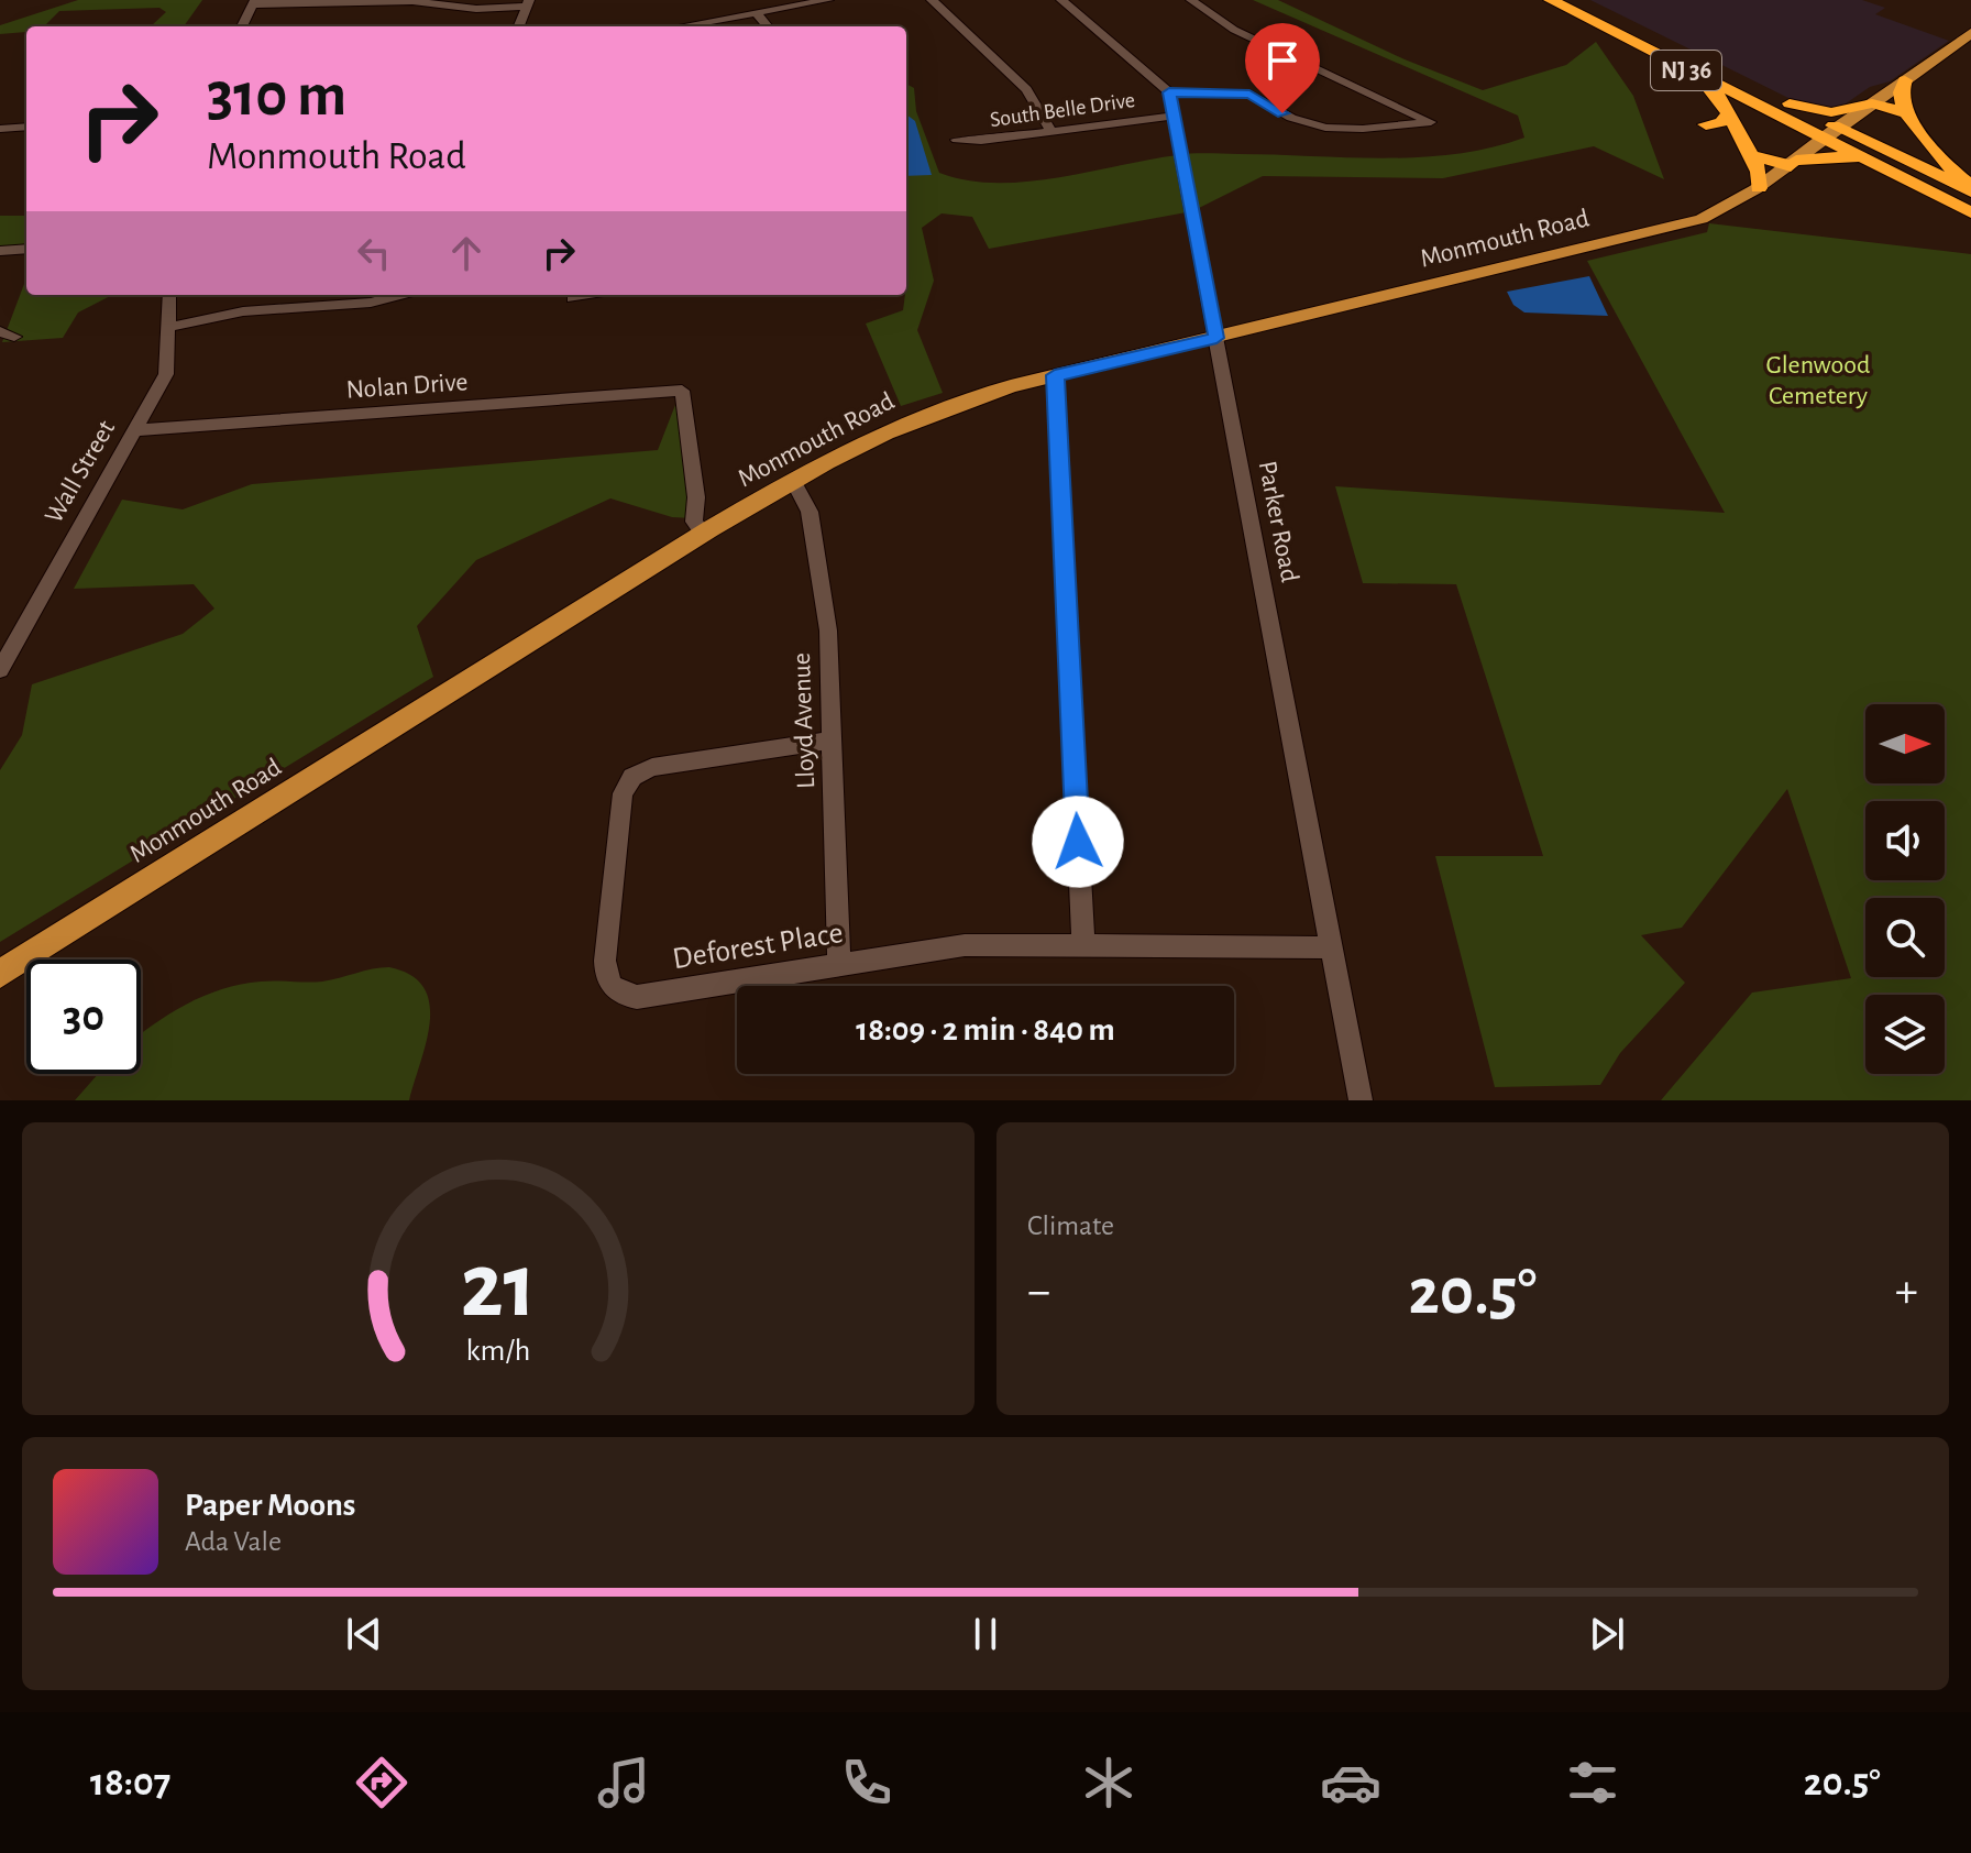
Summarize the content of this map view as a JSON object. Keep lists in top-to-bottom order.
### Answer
{
  "streets": {
    "highway": ["NJ 36"],
    "main road": ["Monmouth Road"],
    "street": [
      "South Belle Drive",
      "Nolan Drive",
      "Wall Street",
      "Parker Road",
      "Lloyd Avenue",
      "Deforest Place"
    ]
  },
  "crossings": [
    ["NJ 36", "Monmouth Road"],
    ["South Belle Drive", "Parker Road"],
    ["Monmouth Road", "Nolan Drive"],
    ["Monmouth Road", "Parker Road"],
    ["Monmouth Road", "Lloyd Avenue"],
    ["Nolan Drive", "Wall Street"],
    ["Parker Road", "Deforest Place"],
    ["Lloyd Avenue", "Deforest Place"]
  ],
  "parks": ["Glenwood Cemetery"],
  "north": "right",
  "page": {
    "turn": ["310 m", "Monmouth Road"],
    "limit": "30",
    "trip": "18:09 · 2 min · 840 m",
    "tile": "Climate",
    "heat": ["−", "20.5°", "+"],
    "song": ["Paper Moons", "Ada Vale"],
    "tabs": ["18:07", "20.5°"],
    "gauge": ["21", "km/h"]
  }
}
